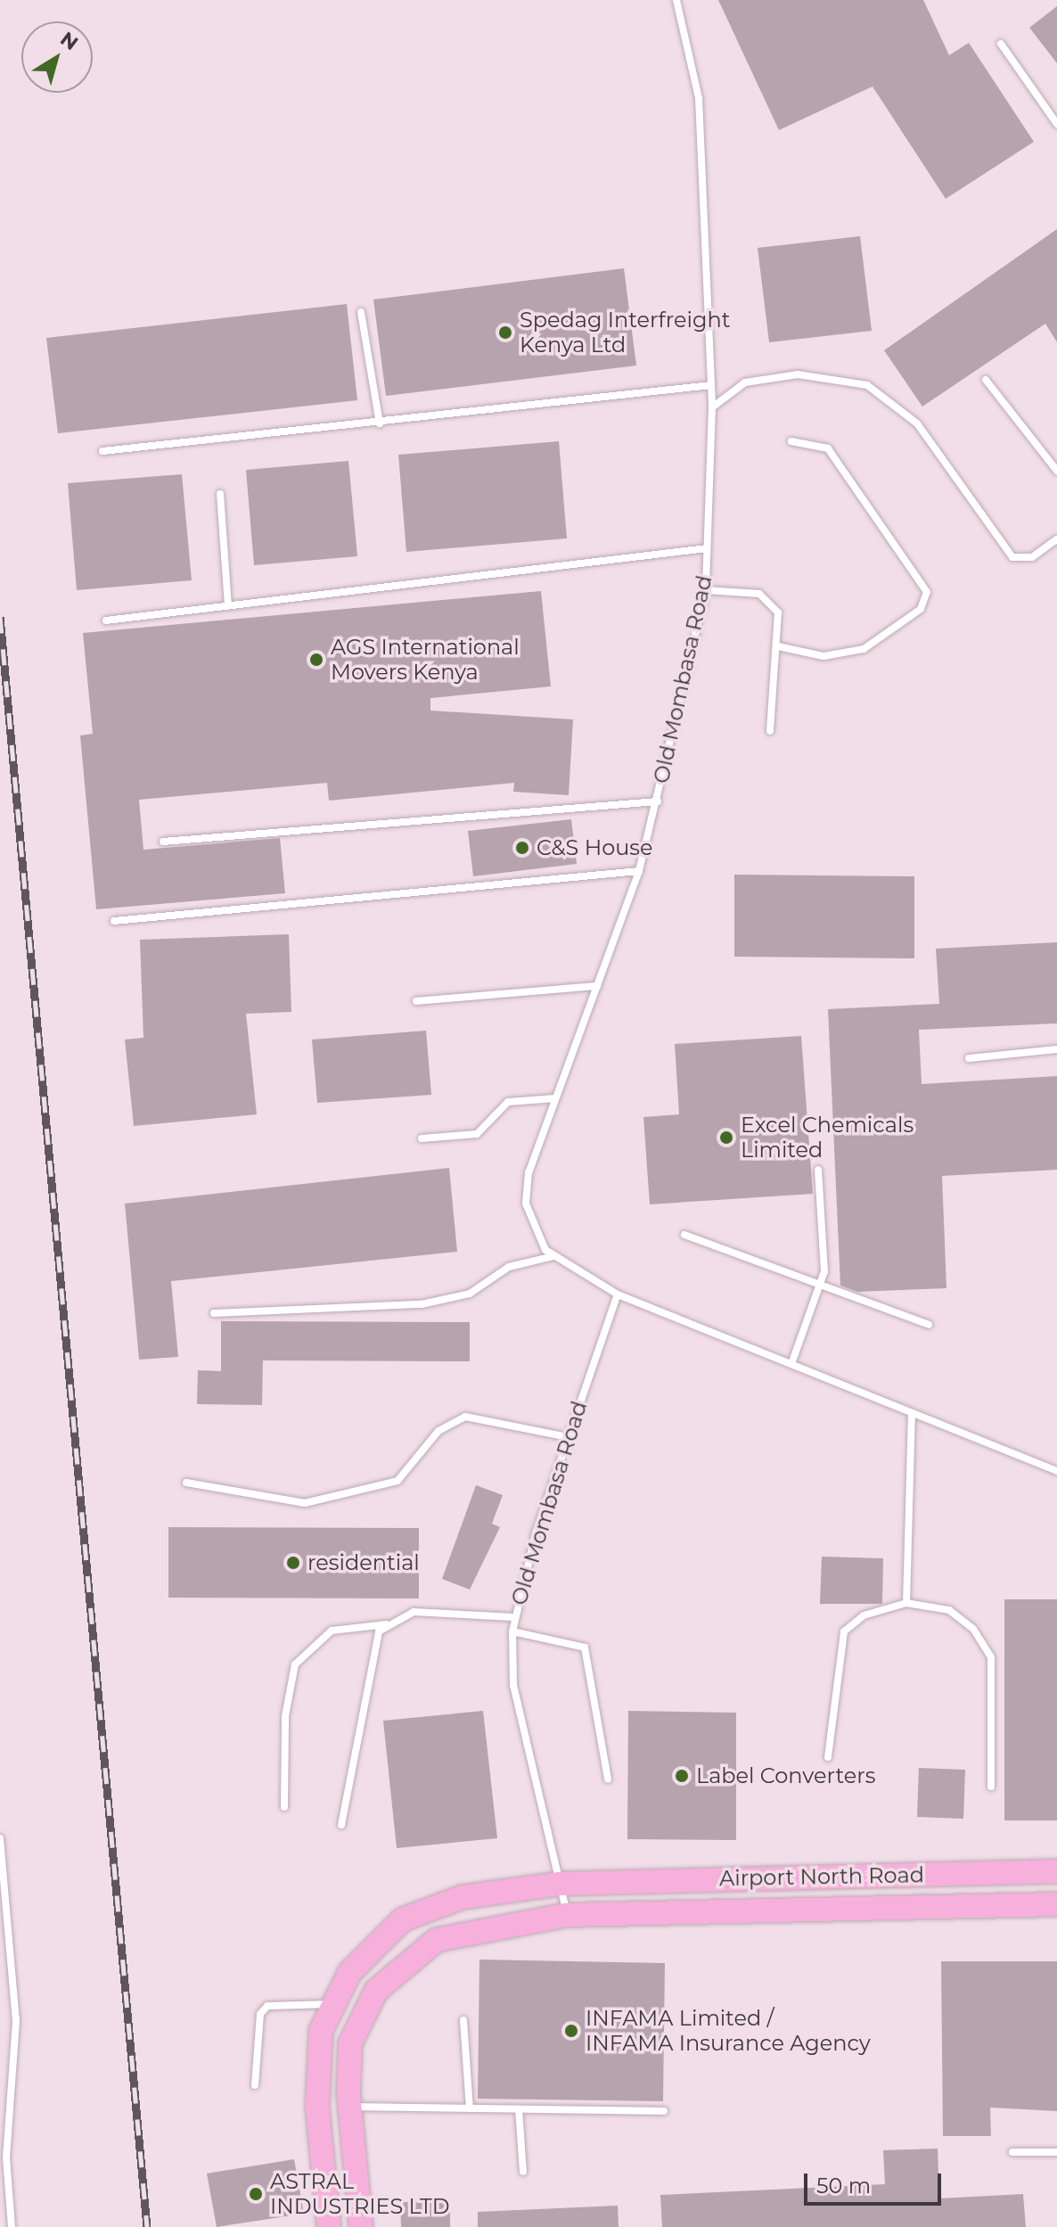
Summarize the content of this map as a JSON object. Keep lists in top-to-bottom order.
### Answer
{
  "streets": {
    "main road": ["Airport North Road"],
    "lane": ["Old Mombasa Road"]
  },
  "crossings": [
    ["Old Mombasa Road", "Airport North Road"]
  ],
  "places": [
    "Spedag Interfreight Kenya Ltd",
    "AGS International Movers Kenya",
    "C&S House",
    "Excel Chemicals Limited",
    "residential",
    "Label Converters",
    "INFAMA Limited / INFAMA Insurance Agency",
    "ASTRAL INDUSTRIES LTD"
  ],
  "scale_bar": "50 m",
  "north": "top right"
}
